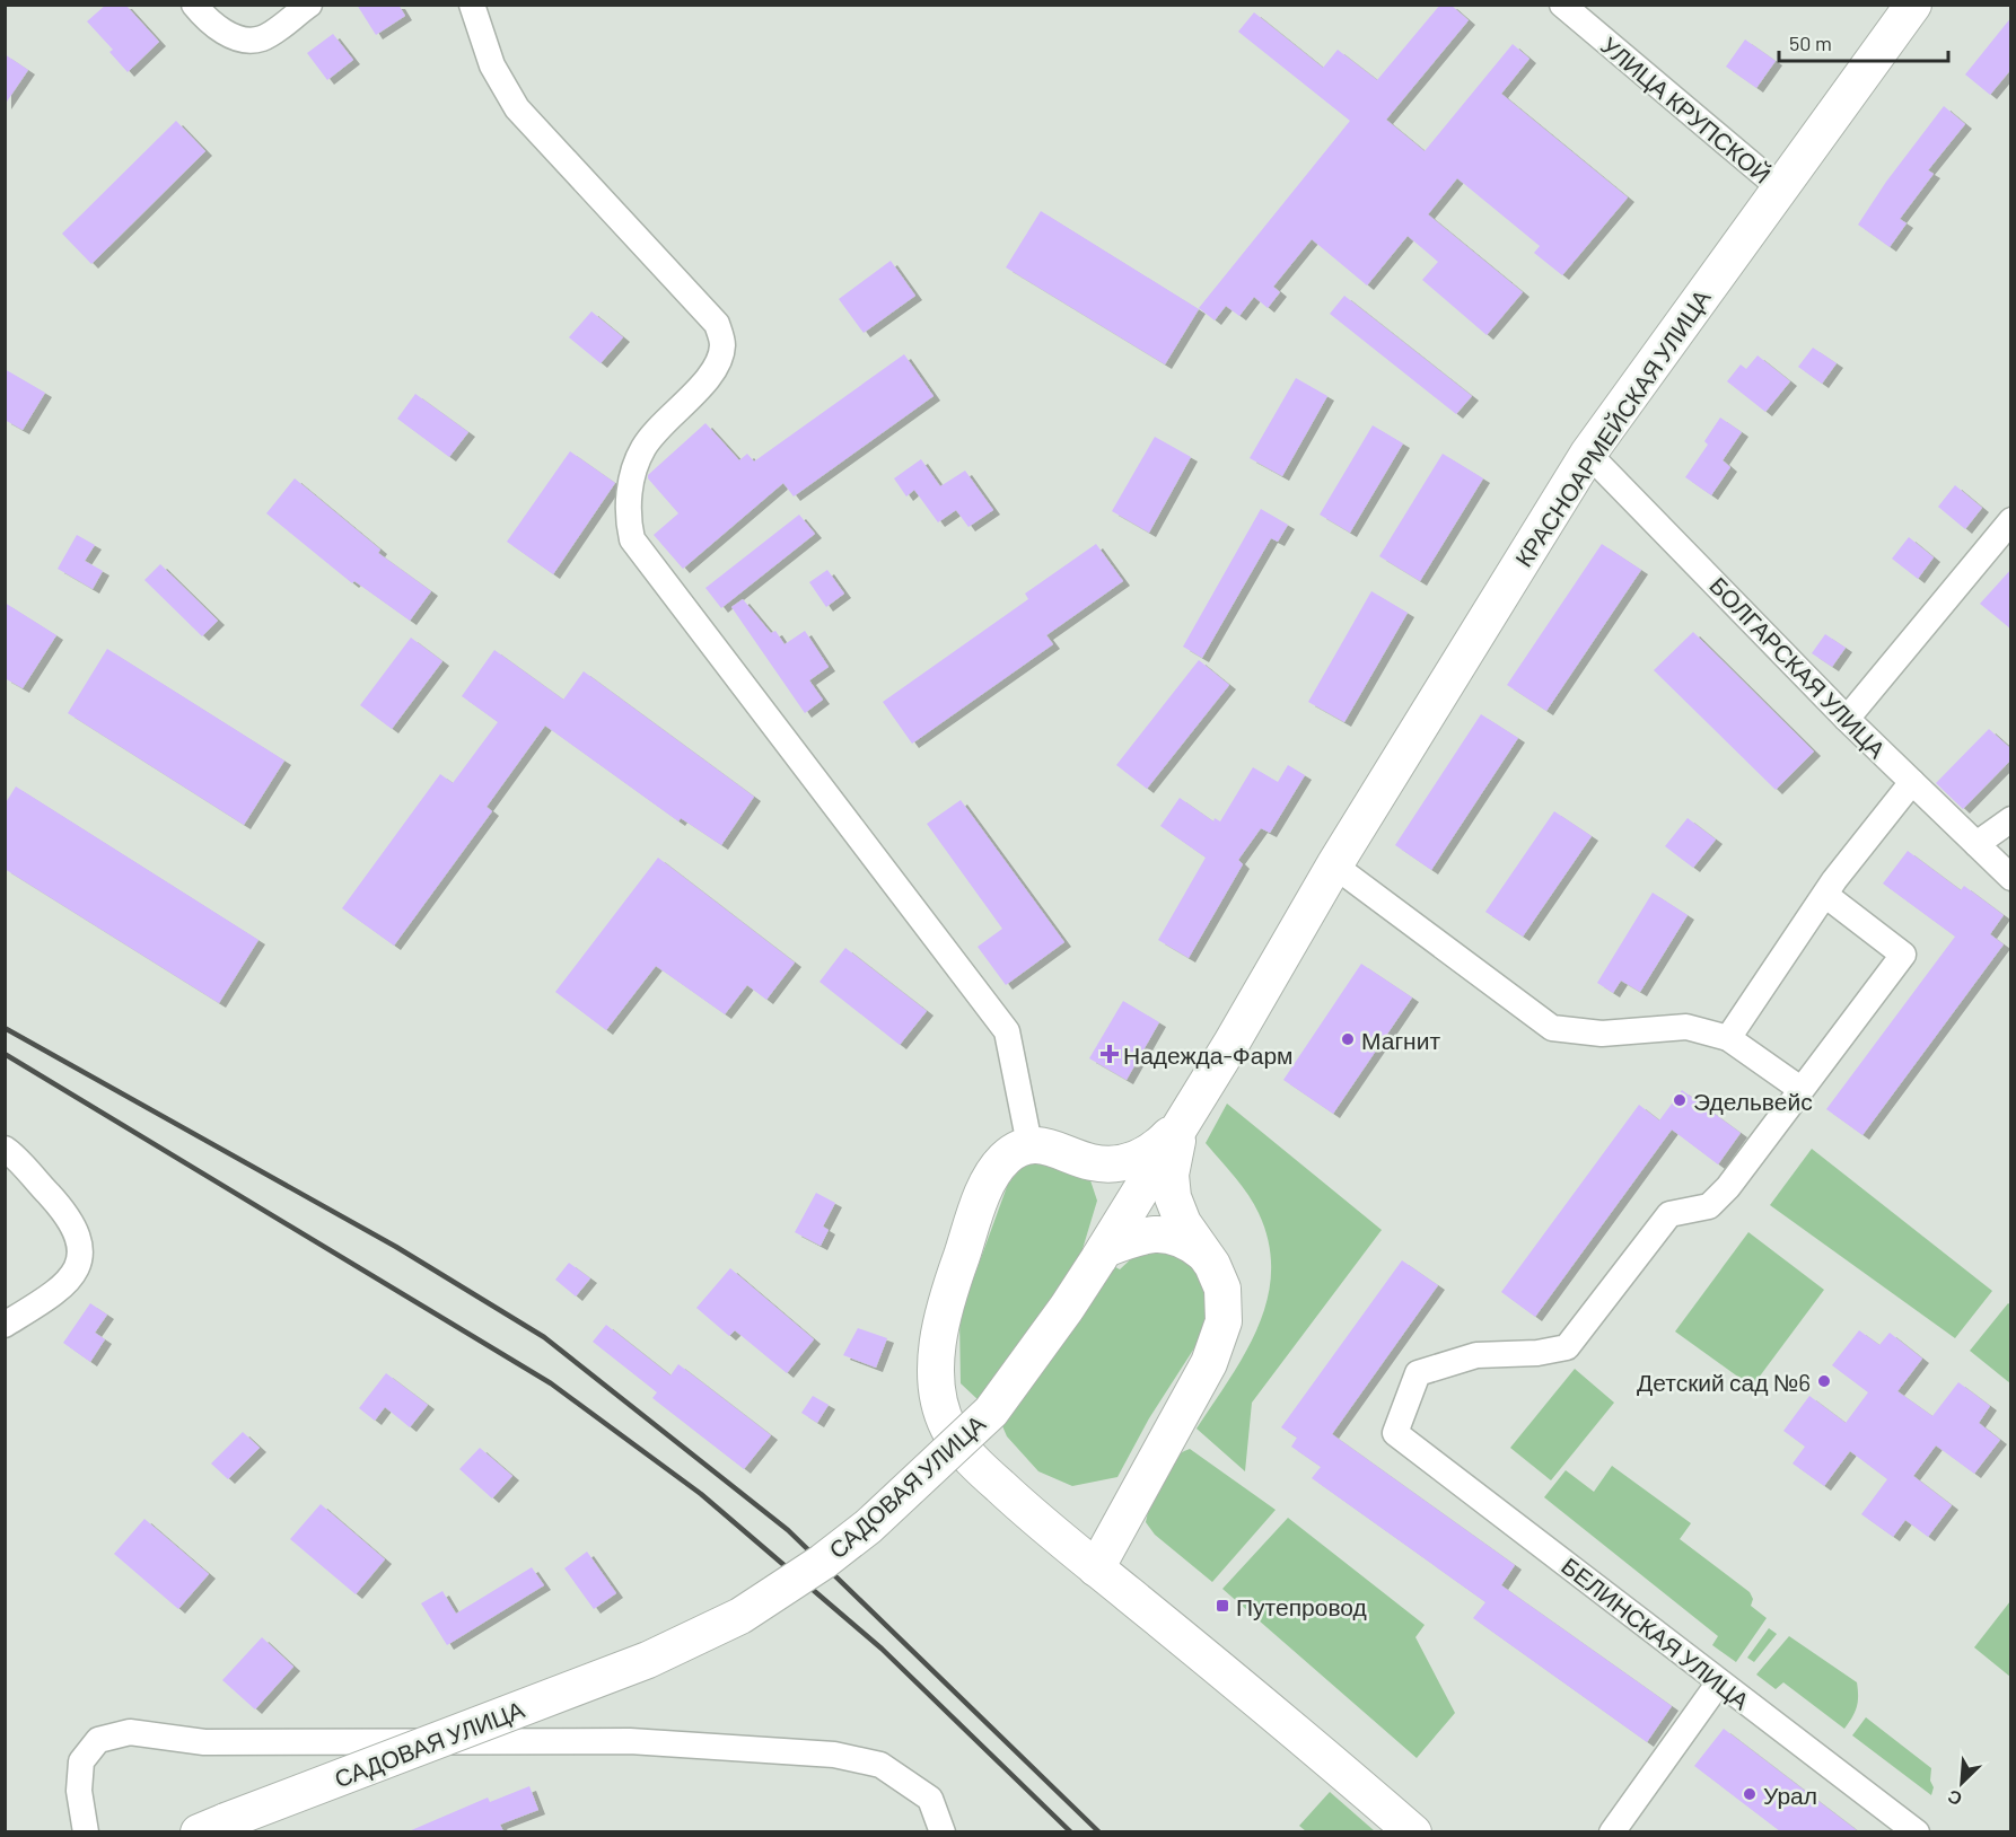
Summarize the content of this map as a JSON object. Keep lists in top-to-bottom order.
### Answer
{
  "streets": {
    "main road": ["КРАСНОАРМЕЙСКАЯ УЛИЦА", "САДОВАЯ УЛИЦА"],
    "street": ["УЛИЦА КРУПСКОЙ", "БОЛГАРСКАЯ УЛИЦА", "БЕЛИНСКАЯ УЛИЦА"]
  },
  "crossings": [
    ["УЛИЦА КРУПСКОЙ", "КРАСНОАРМЕЙСКАЯ УЛИЦА"],
    ["КРАСНОАРМЕЙСКАЯ УЛИЦА", "БОЛГАРСКАЯ УЛИЦА"],
    ["КРАСНОАРМЕЙСКАЯ УЛИЦА", "САДОВАЯ УЛИЦА"]
  ],
  "places": {
    "other": [
      "Магнит",
      "Эдельвейс",
      "Детский сад №6",
      "Урал"
    ],
    "health": ["Надежда-Фарм"],
    "transit": ["Путепровод"]
  },
  "scale_bar": "50 m",
  "north": "bottom left"
}
